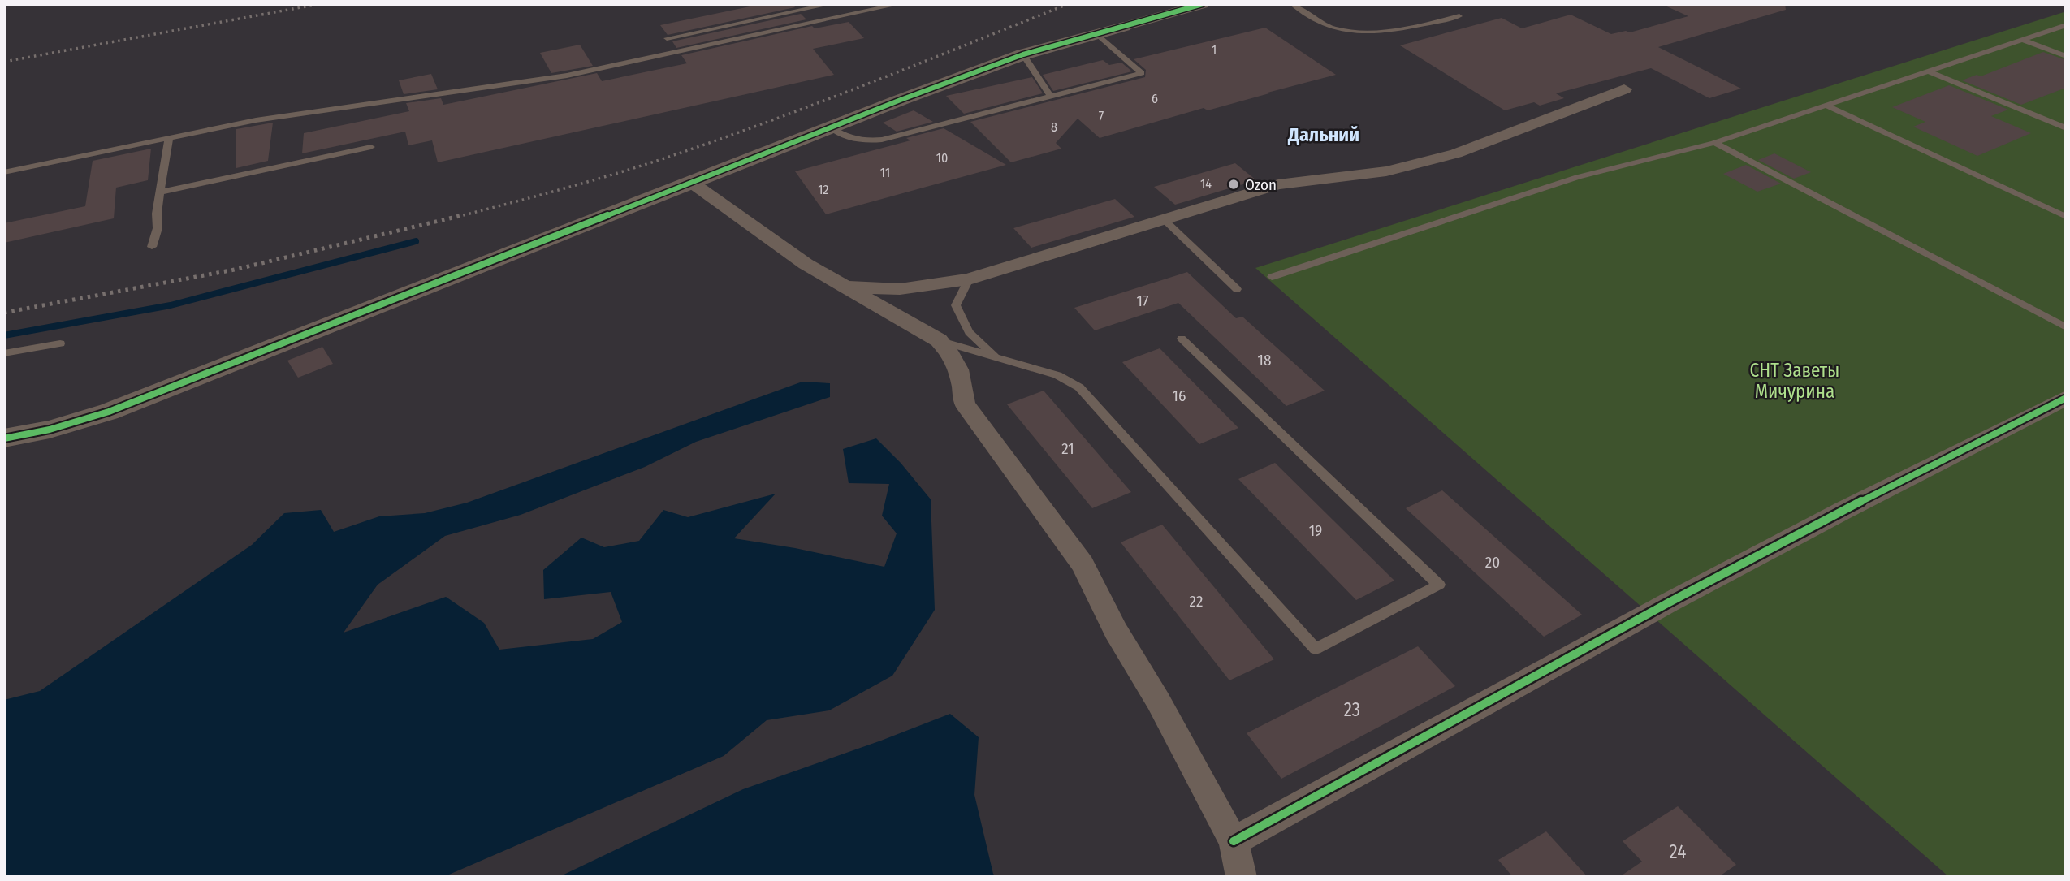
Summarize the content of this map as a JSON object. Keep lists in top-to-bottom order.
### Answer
{
  "districts": ["Дальний"],
  "parks": ["СНТ Заветы Мичурина"],
  "places": ["Ozon"],
  "house_numbers": [
    "1",
    "6",
    "7",
    "8",
    "10",
    "11",
    "14",
    "12",
    "17",
    "18",
    "16",
    "21",
    "19",
    "20",
    "22",
    "23",
    "24"
  ]
}
